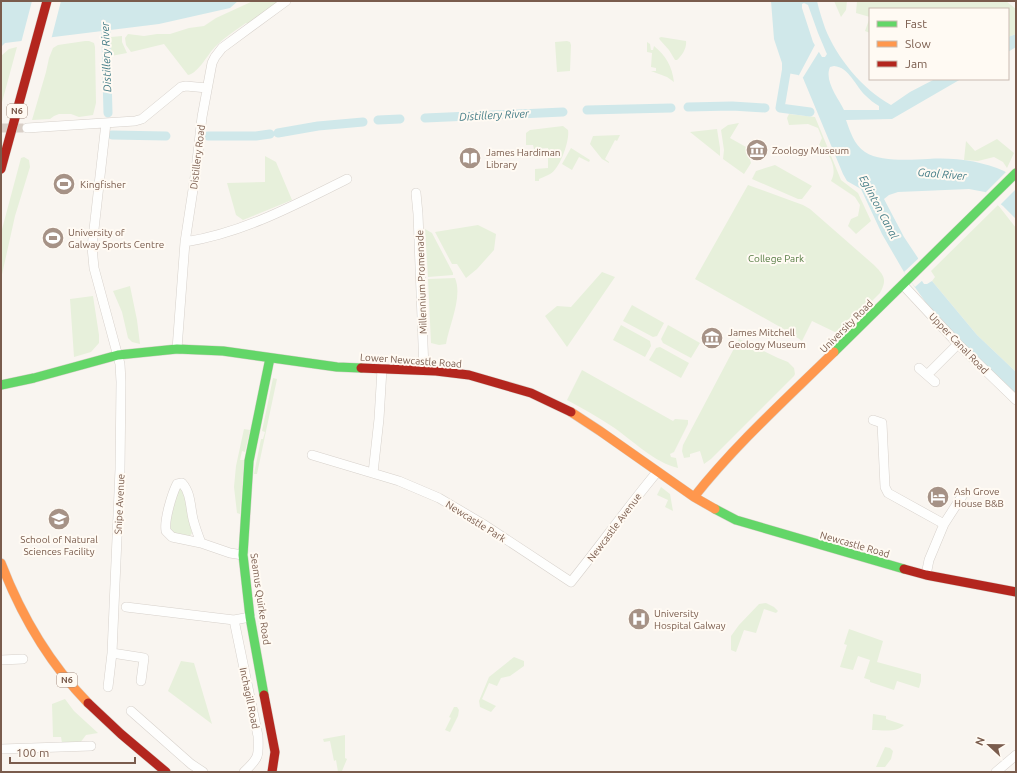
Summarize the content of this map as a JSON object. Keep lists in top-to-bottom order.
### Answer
{
  "streets": {
    "main road": [
      "N6",
      "University Road",
      "Lower Newcastle Road",
      "Newcastle Road",
      "Seamus Quirke Road"
    ],
    "street": [
      "Distillery Road",
      "Millennium Promenade",
      "Upper Canal Road",
      "Snipe Avenue",
      "Newcastle Park",
      "Newcastle Avenue",
      "Inchagill Road"
    ]
  },
  "crossings": [
    ["Distillery Road", "Lower Newcastle Road"],
    ["Millennium Promenade", "Lower Newcastle Road"],
    ["University Road", "Upper Canal Road"],
    ["University Road", "Lower Newcastle Road"],
    ["University Road", "Newcastle Road"],
    ["Lower Newcastle Road", "Snipe Avenue"],
    ["Lower Newcastle Road", "Newcastle Avenue"],
    ["Lower Newcastle Road", "Newcastle Road"],
    ["Lower Newcastle Road", "Seamus Quirke Road"],
    ["Newcastle Park", "Newcastle Avenue"]
  ],
  "water": ["Distillery River", "Gaol River", "Eglinton Canal"],
  "parks": ["College Park"],
  "places": {
    "museum": ["Zoology Museum", "James Mitchell Geology Museum"],
    "library": ["James Hardiman Library"],
    "sports": ["Kingfisher", "University of Galway Sports Centre"],
    "hotel": ["Ash Grove House B&B"],
    "school or university": ["School of Natural Sciences Facility"],
    "hospital": ["University Hospital Galway"]
  },
  "legend": ["Fast", "Slow", "Jam"],
  "scale_bar": "100 m",
  "north": "left"
}
